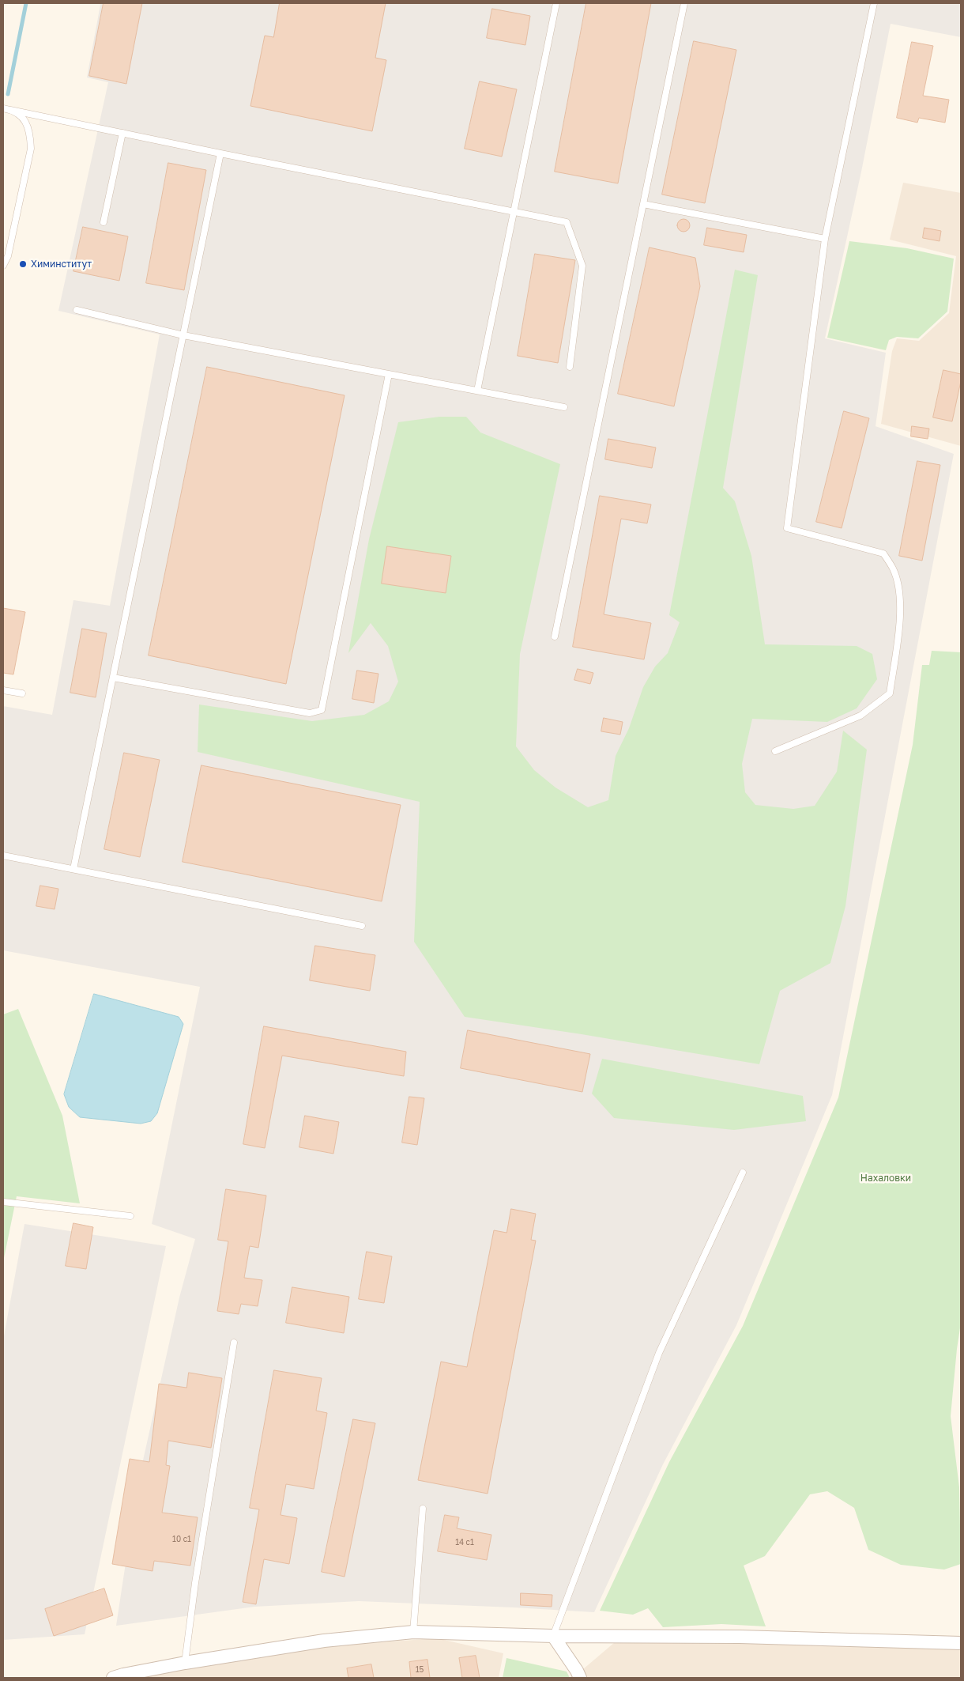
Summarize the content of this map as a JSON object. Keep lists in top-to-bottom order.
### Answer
{
  "parks": ["Нахаловки"],
  "places": ["Химинститут"],
  "house_numbers": ["10 с1", "14 с1", "15"]
}
